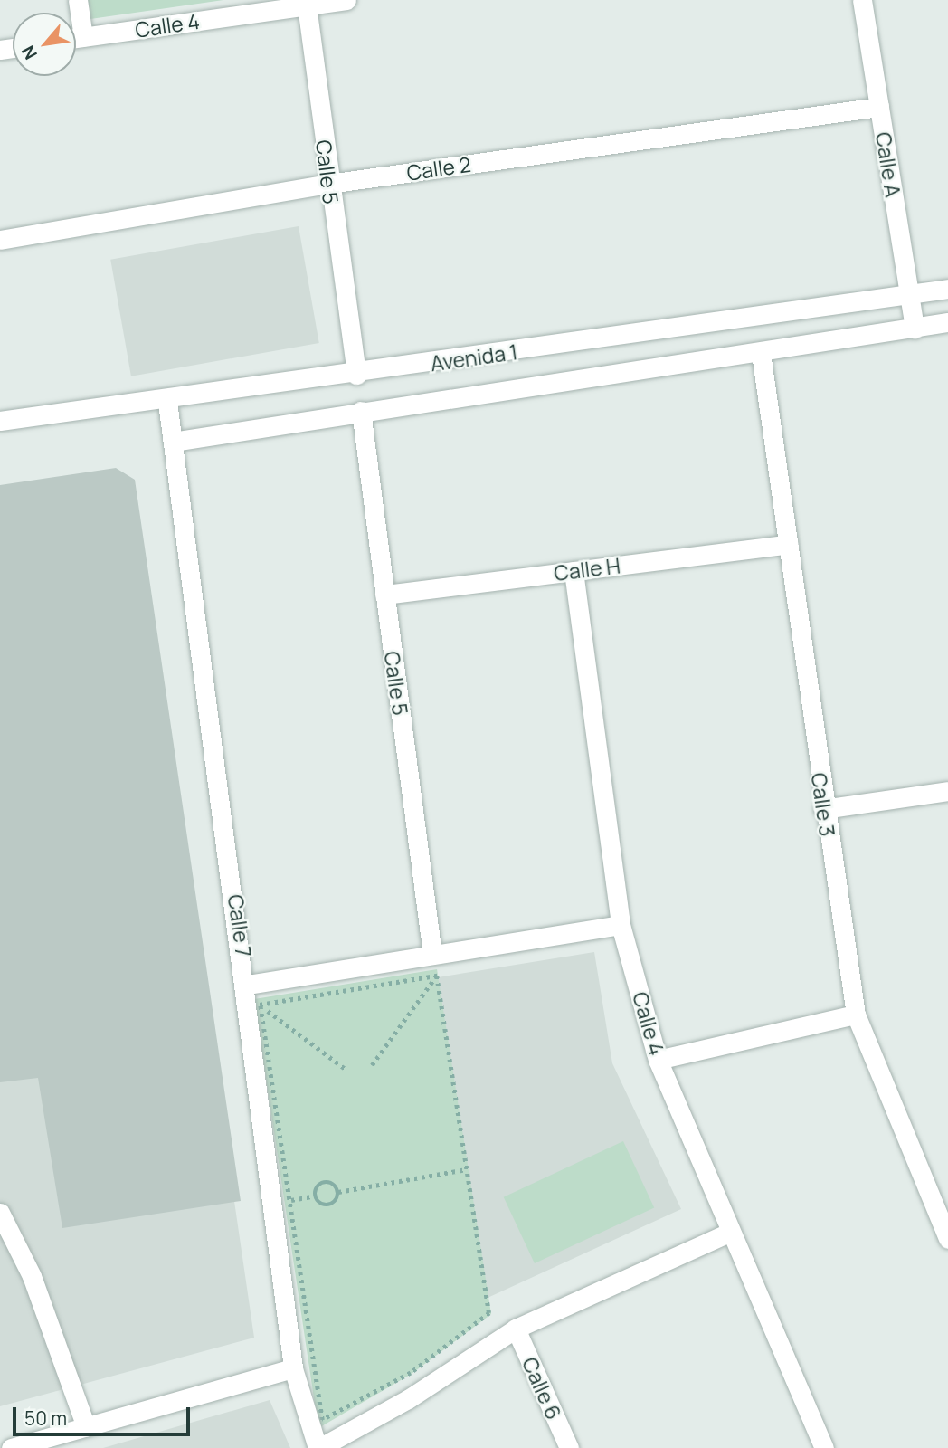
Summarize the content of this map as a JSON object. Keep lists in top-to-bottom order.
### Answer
{
  "streets": {
    "street": [
      "Calle 4",
      "Calle A",
      "Calle 2",
      "Calle 5",
      "Avenida 1",
      "Calle H",
      "Calle 3",
      "Calle 7",
      "Calle 6"
    ]
  },
  "crossings": [
    ["Calle 4", "Calle 5"],
    ["Calle 4", "Calle H"],
    ["Calle A", "Calle 2"],
    ["Calle A", "Avenida 1"],
    ["Calle 2", "Calle 5"],
    ["Calle 5", "Avenida 1"],
    ["Calle 5", "Calle H"],
    ["Avenida 1", "Calle 3"],
    ["Avenida 1", "Calle 7"],
    ["Calle H", "Calle 3"]
  ],
  "scale_bar": "50 m",
  "north": "bottom left"
}
